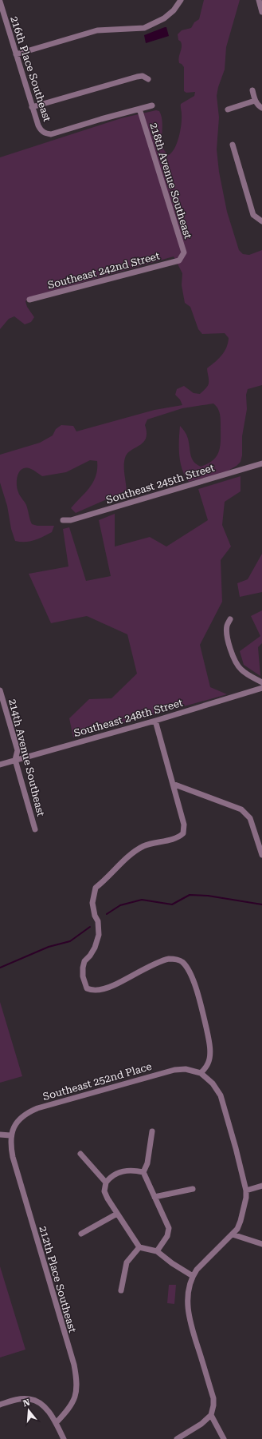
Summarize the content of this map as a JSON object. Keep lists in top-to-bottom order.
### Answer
{
  "streets": {
    "street": [
      "216th Place Southeast",
      "218th Avenue Southeast",
      "Southeast 242nd Street",
      "Southeast 245th Street",
      "Southeast 248th Street",
      "214th Avenue Southeast",
      "Southeast 252nd Place",
      "212th Place Southeast"
    ]
  },
  "crossings": [
    ["216th Place Southeast", "218th Avenue Southeast"],
    ["218th Avenue Southeast", "Southeast 242nd Street"],
    ["Southeast 248th Street", "214th Avenue Southeast"],
    ["Southeast 252nd Place", "212th Place Southeast"]
  ],
  "north": "top"
}
